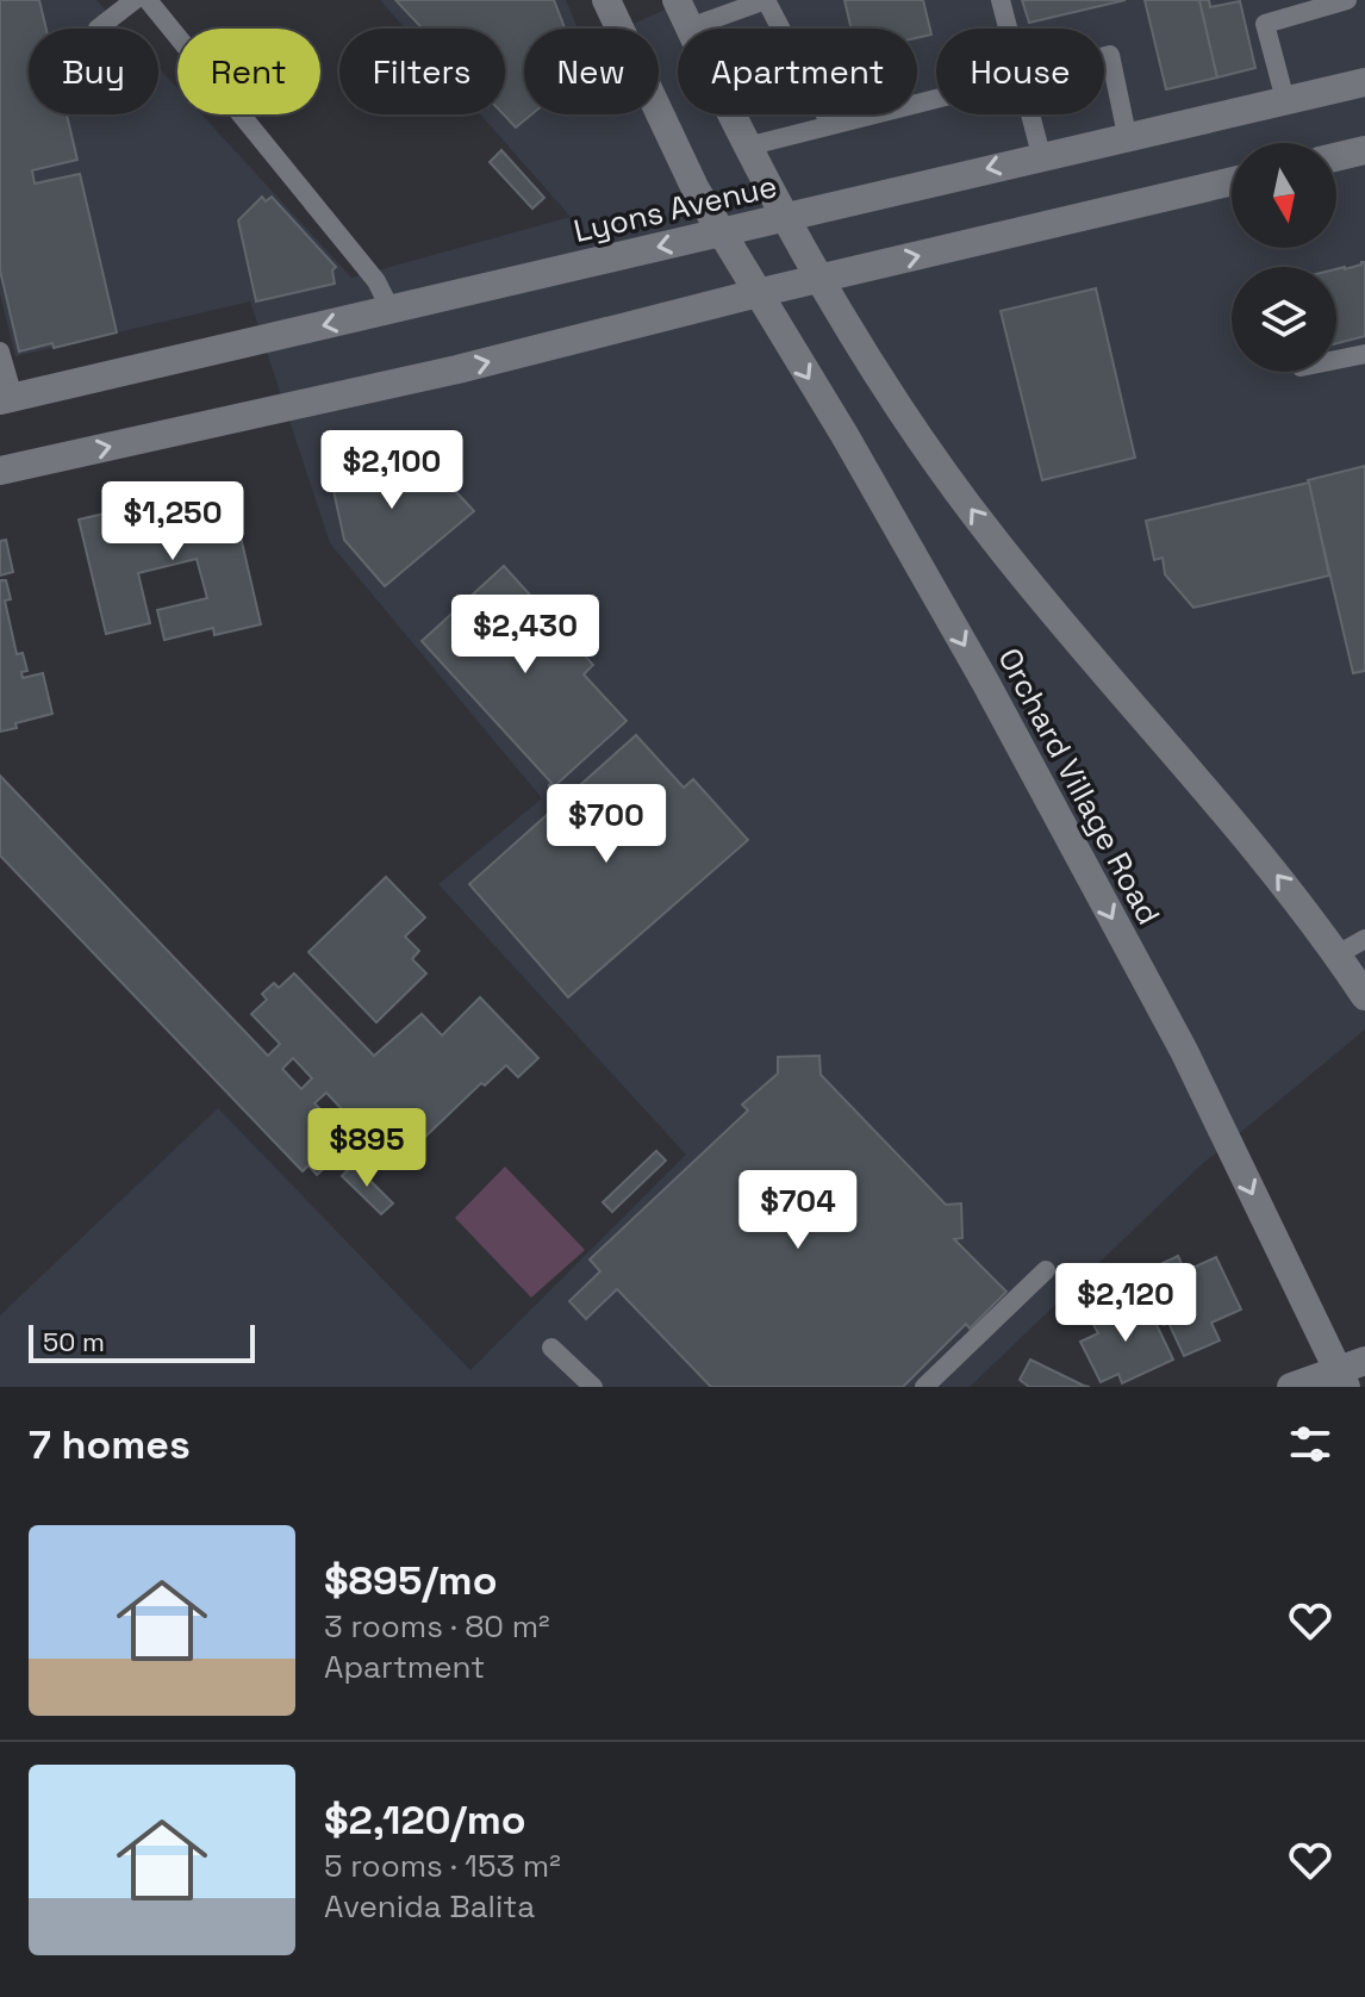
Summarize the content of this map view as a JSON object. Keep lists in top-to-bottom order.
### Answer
{
  "streets": {
    "main road": ["Lyons Avenue", "Orchard Village Road"]
  },
  "crossings": [
    ["Lyons Avenue", "Orchard Village Road"]
  ],
  "scale_bar": "50 m",
  "north": "bottom",
  "page": {
    "chip": [
      "Buy",
      "Rent",
      "Filters",
      "New",
      "Apartment",
      "House"
    ],
    "price": [
      "$2,100",
      "$1,250",
      "$2,430",
      "$700",
      "$895",
      "$704",
      "$2,120"
    ],
    "scale": "50 m",
    "heading": "7 homes",
    "list": [
      {
        "name": "$895/mo",
        "note": "3 rooms · 80 m² · Apartment"
      },
      {
        "name": "$2,120/mo",
        "note": "5 rooms · 153 m² · Avenida Balita"
      }
    ]
  }
}
